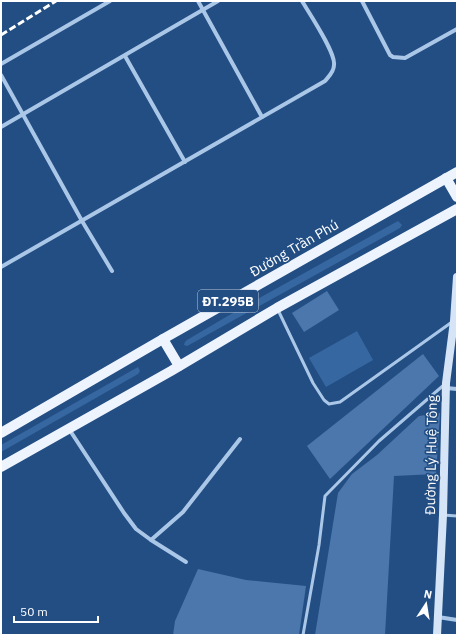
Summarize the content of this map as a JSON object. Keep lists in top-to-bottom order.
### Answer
{
  "streets": {
    "main road": ["Đường Trần Phú", "ĐT.295B", "Đường Lý Huệ Tông"]
  },
  "scale_bar": "50 m",
  "north": "top"
}
